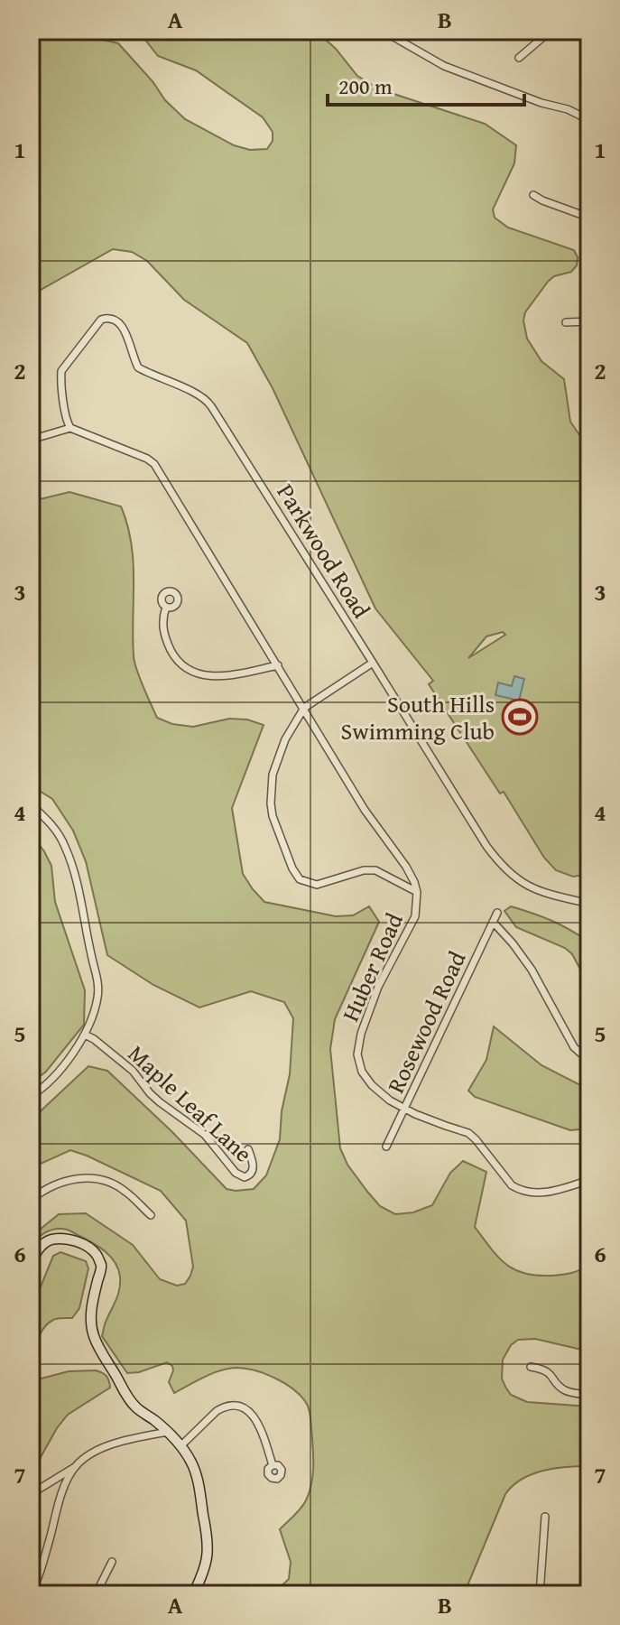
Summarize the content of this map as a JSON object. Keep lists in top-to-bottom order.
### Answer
{
  "streets": {
    "street": [
      "Parkwood Road",
      "Huber Road",
      "Rosewood Road",
      "Maple Leaf Lane"
    ]
  },
  "crossings": [
    ["Parkwood Road", "Huber Road"],
    ["Huber Road", "Rosewood Road"]
  ],
  "places": {
    "sports": ["South Hills Swimming Club"]
  },
  "scale_bar": "200 m",
  "grid": {
    "columns": ["A", "B"],
    "rows": [
      "1",
      "2",
      "3",
      "4",
      "5",
      "6",
      "7"
    ]
  }
}
